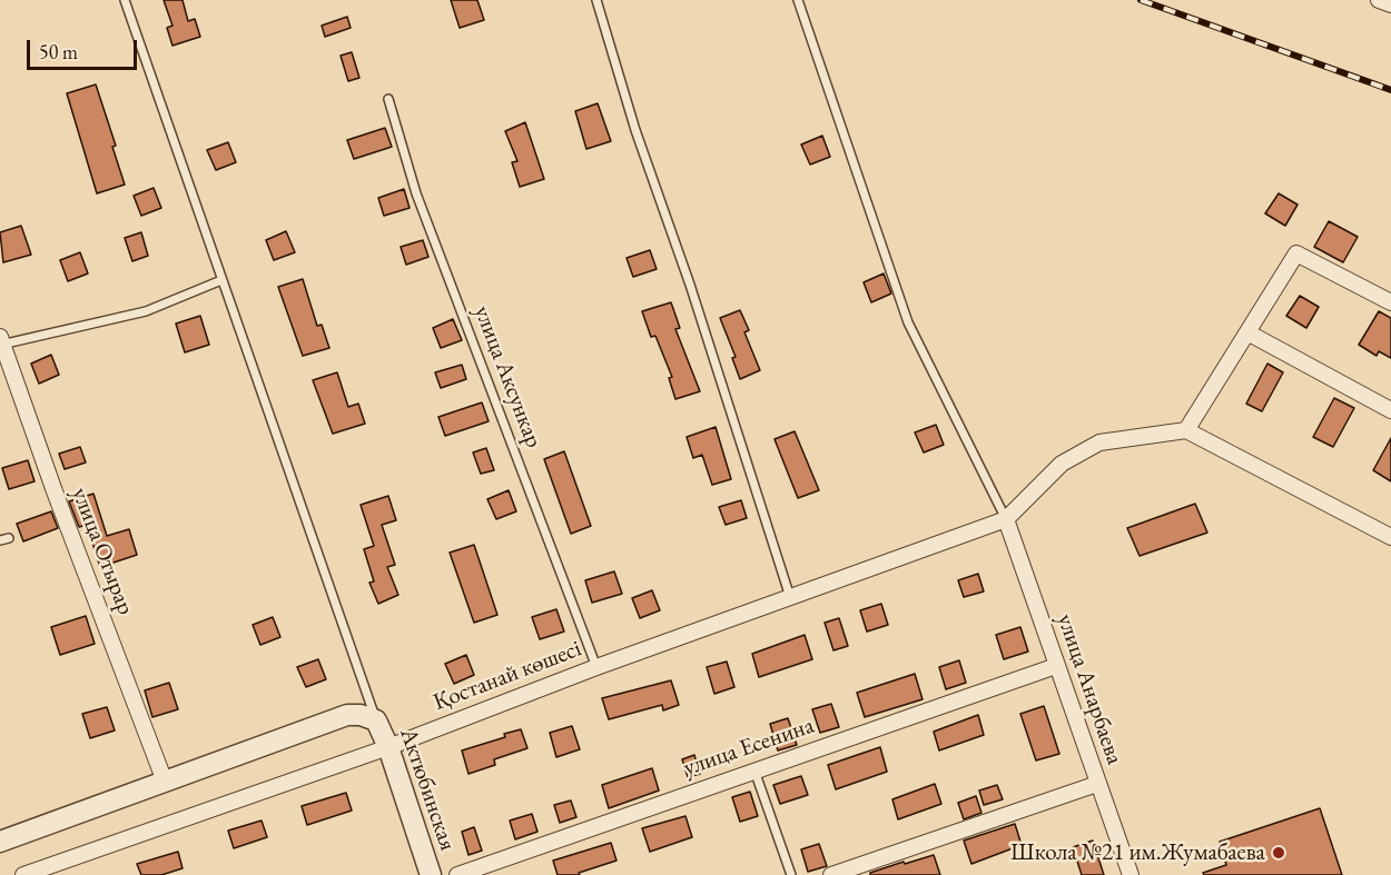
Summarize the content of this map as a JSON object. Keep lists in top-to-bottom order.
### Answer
{
  "streets": {
    "street": [
      "улица Отырар",
      "Қостанай көшесі",
      "улица Анарбаева",
      "улица Есенина",
      "Актюбинская"
    ],
    "lane": ["улица Аксункар"]
  },
  "crossings": [
    ["улица Аксункар", "Қостанай көшесі"],
    ["Қостанай көшесі", "улица Анарбаева"],
    ["Қостанай көшесі", "Актюбинская"],
    ["улица Анарбаева", "улица Есенина"]
  ],
  "places": ["Школа №21 им.Жумабаева"],
  "scale_bar": "50 m"
}
